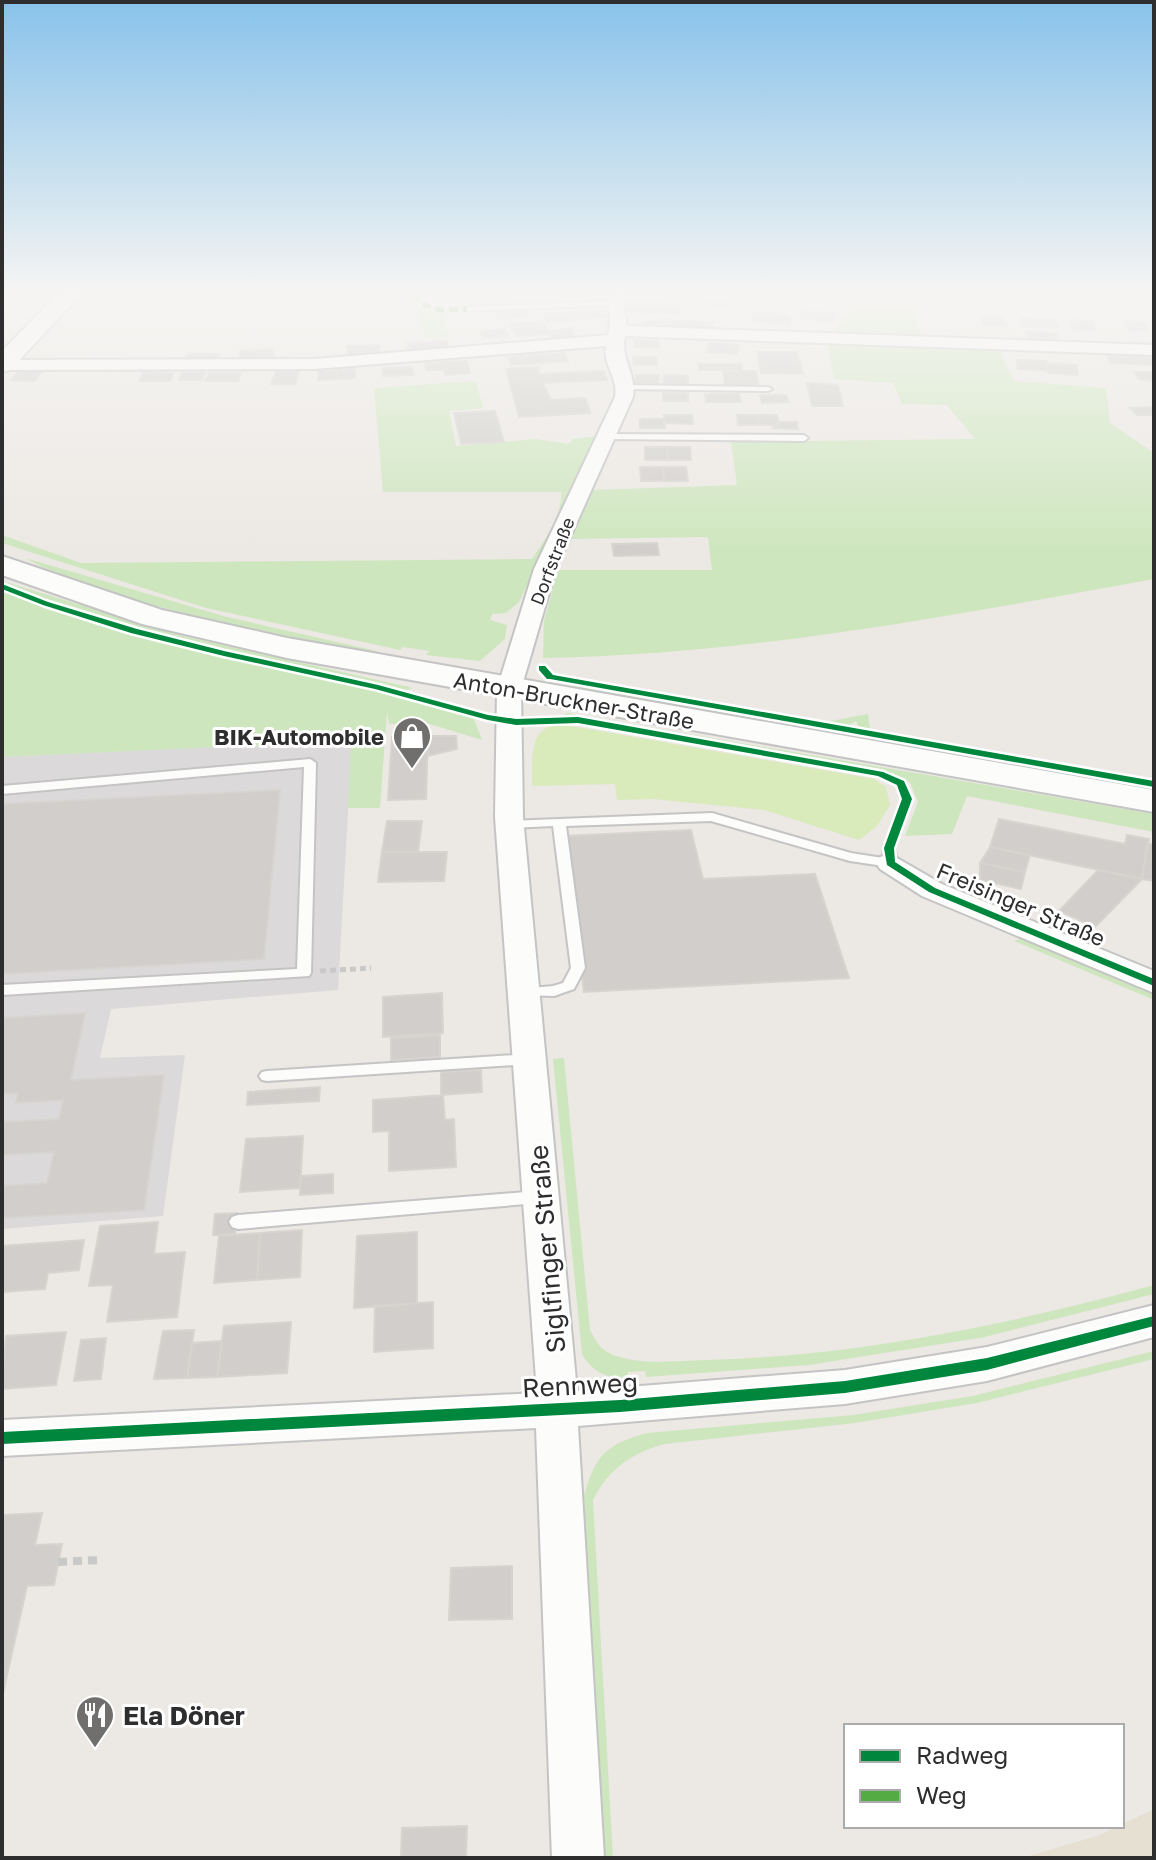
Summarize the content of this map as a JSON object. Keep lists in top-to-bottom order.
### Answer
{
  "streets": {
    "main road": ["Anton-Bruckner-Straße"],
    "street": [
      "Dorfstraße",
      "Freisinger Straße",
      "Siglfinger Straße",
      "Rennweg"
    ]
  },
  "crossings": [
    ["Dorfstraße", "Anton-Bruckner-Straße"],
    ["Dorfstraße", "Siglfinger Straße"],
    ["Anton-Bruckner-Straße", "Siglfinger Straße"],
    ["Siglfinger Straße", "Rennweg"]
  ],
  "places": {
    "shop": ["BIK-Automobile"],
    "restaurant": ["Ela Döner"]
  },
  "legend": ["Radweg", "Weg"]
}
